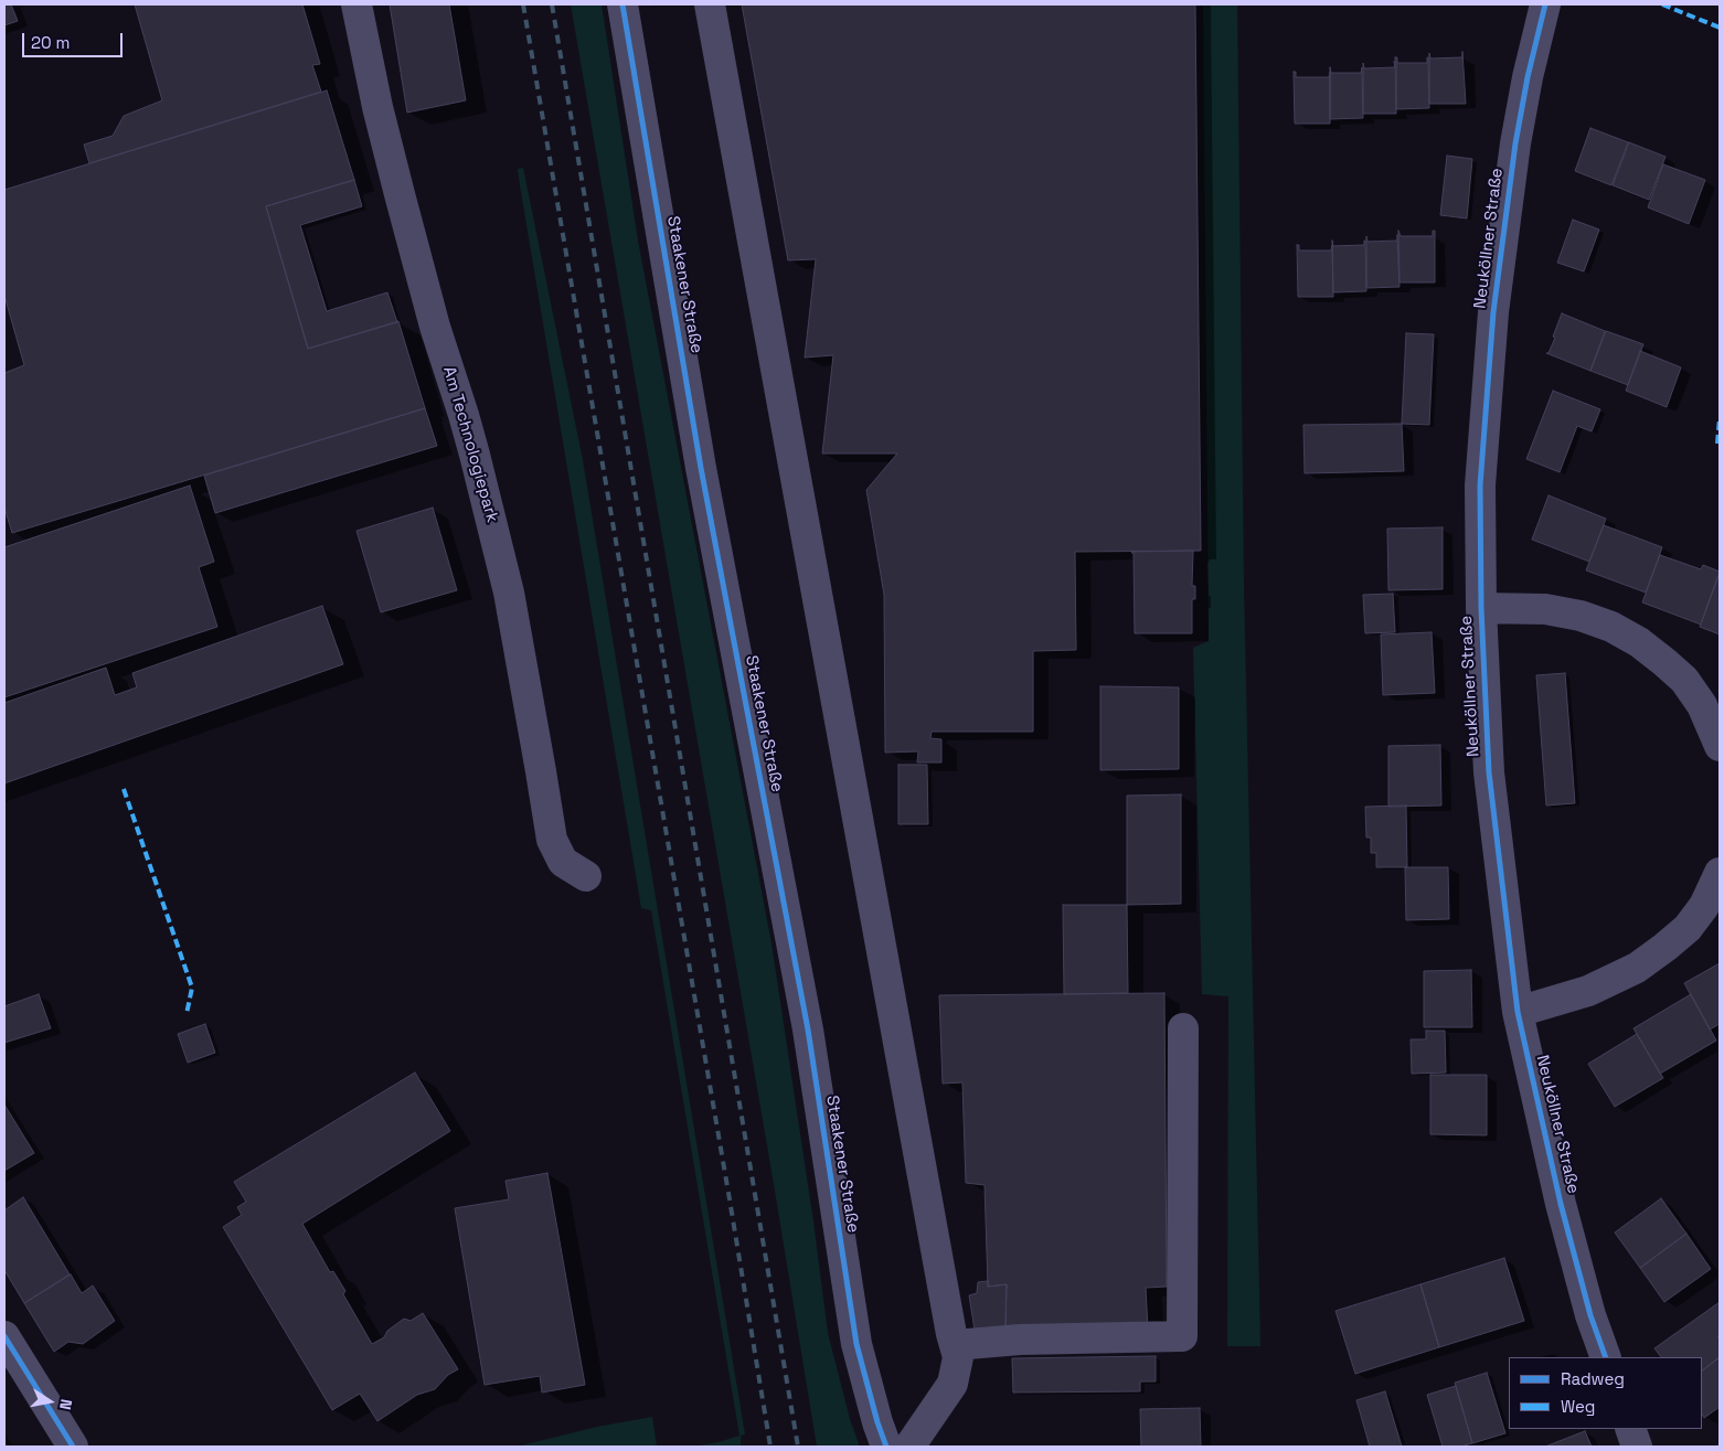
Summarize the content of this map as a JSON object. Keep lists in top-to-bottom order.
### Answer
{
  "streets": {
    "street": ["Neuköllner Straße", "Staakener Straße", "Am Technologiepark"]
  },
  "legend": ["Radweg", "Weg"],
  "scale_bar": "20 m",
  "north": "right"
}
